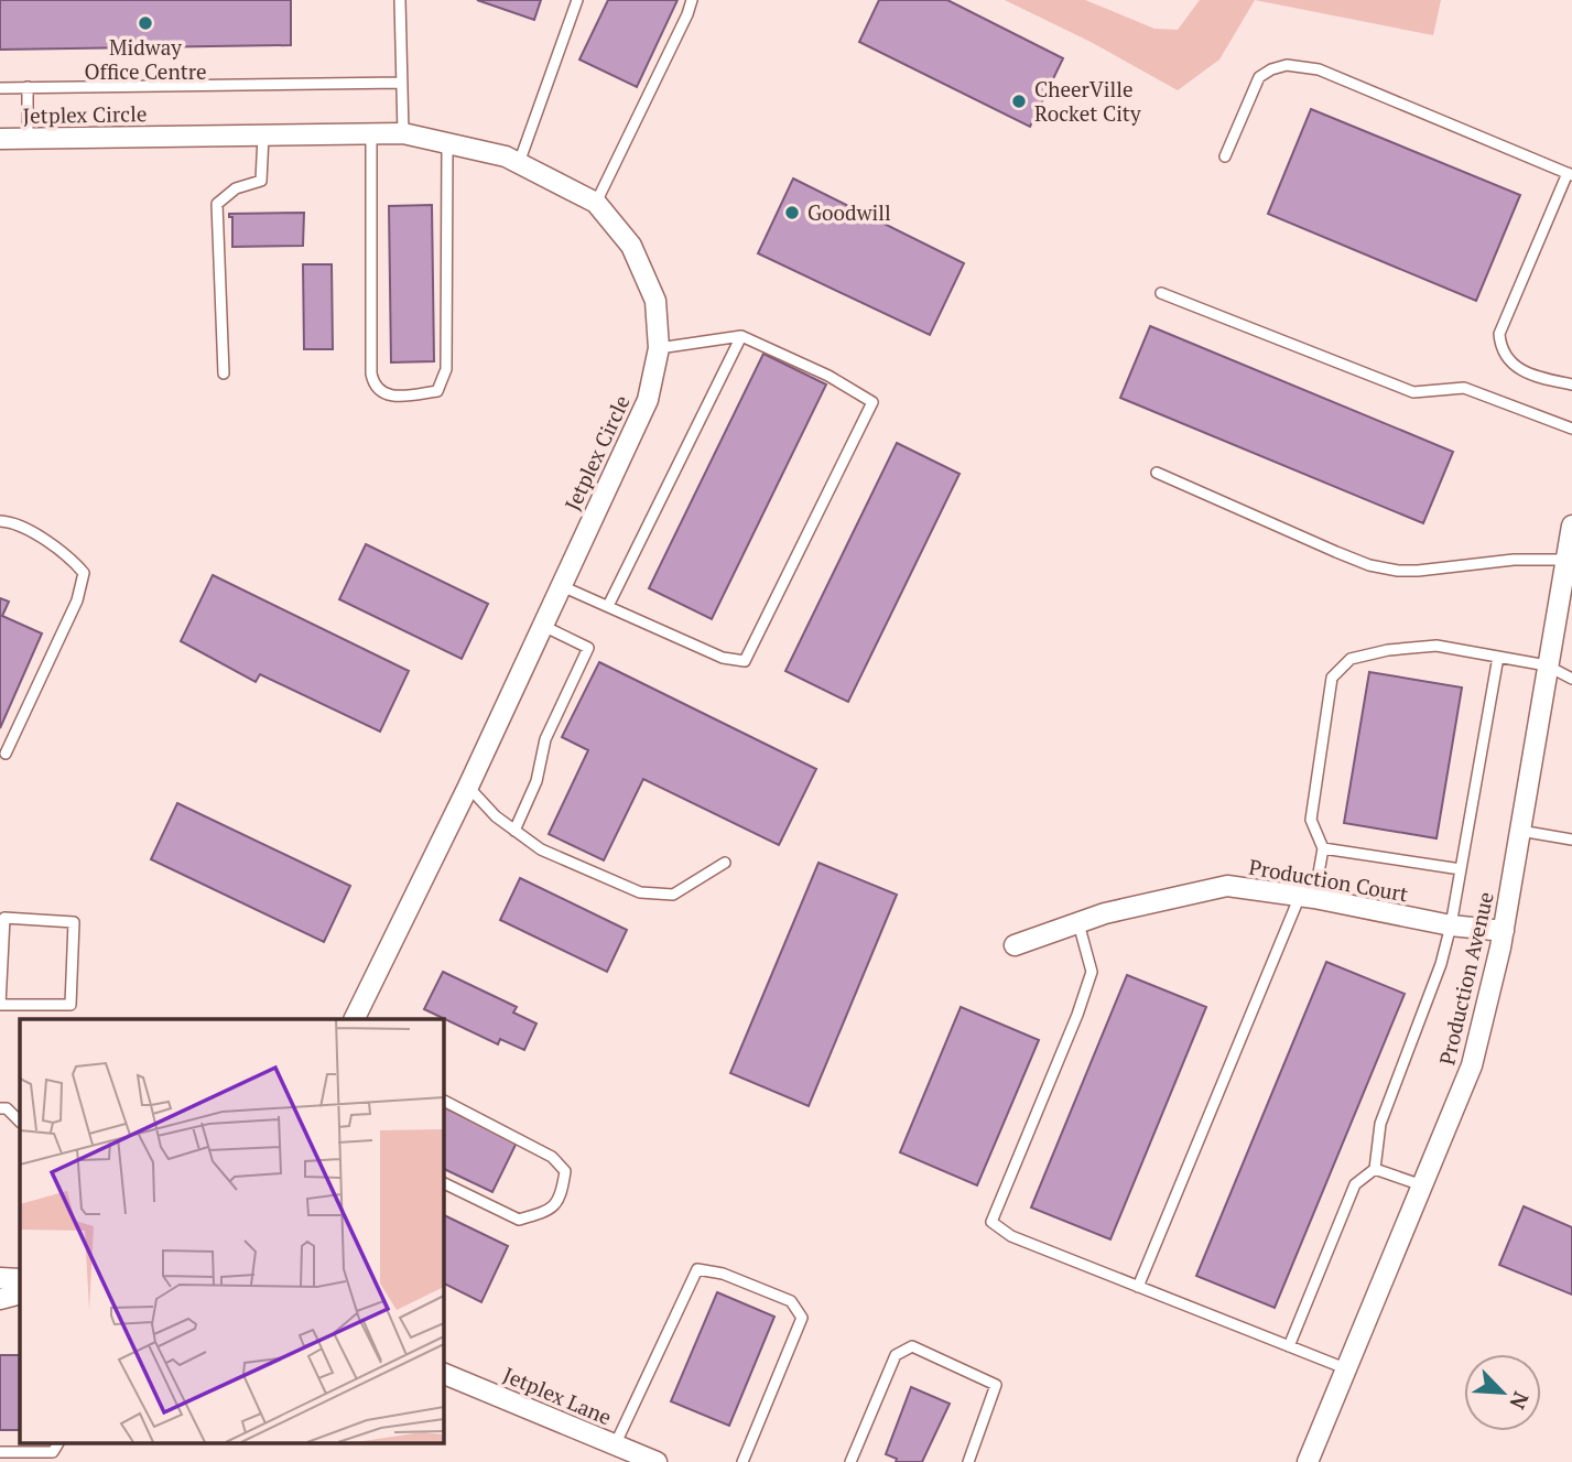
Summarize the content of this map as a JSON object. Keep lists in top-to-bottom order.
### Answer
{
  "streets": {
    "street": [
      "Jetplex Circle",
      "Production Court",
      "Production Avenue",
      "Jetplex Lane"
    ]
  },
  "crossings": [
    ["Production Court", "Production Avenue"]
  ],
  "places": ["Midway Office Centre", "CheerVille Rocket City", "Goodwill"],
  "north": "bottom right"
}
